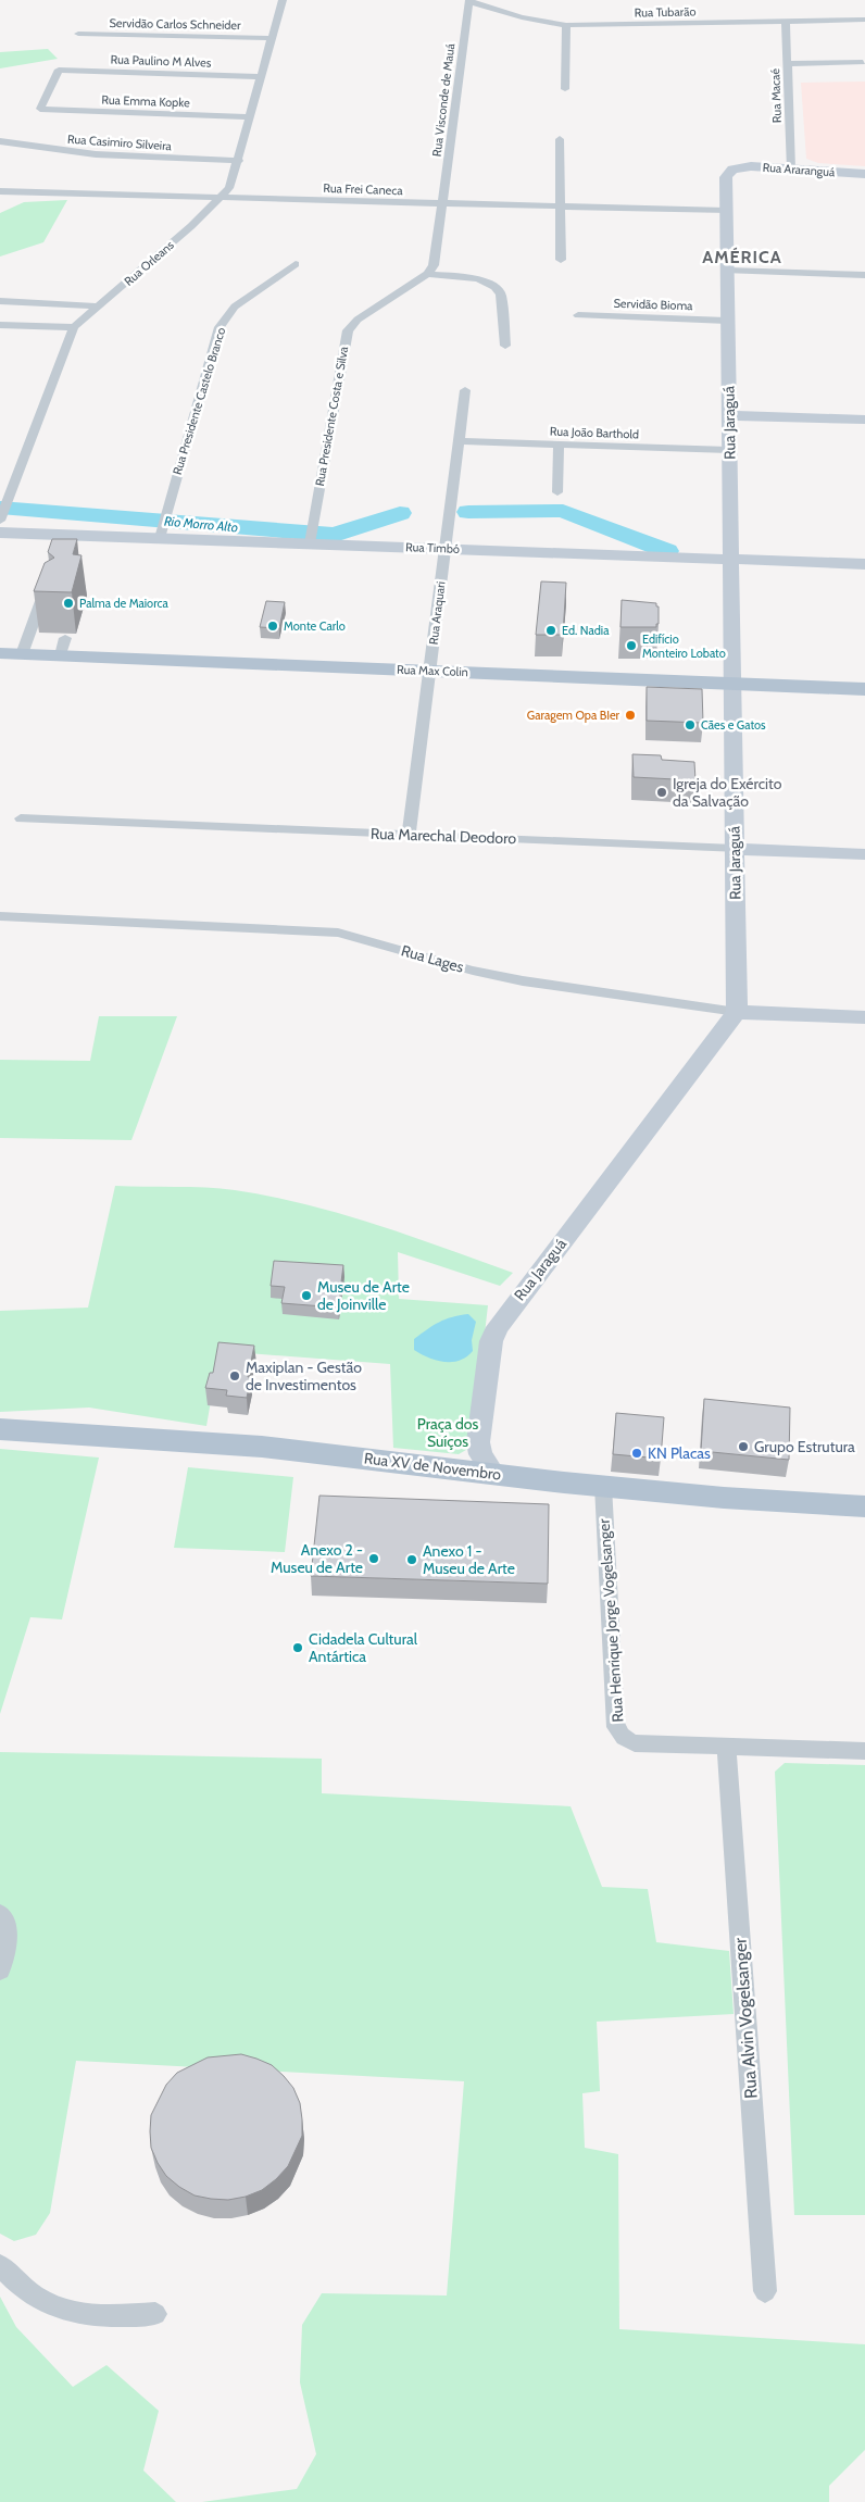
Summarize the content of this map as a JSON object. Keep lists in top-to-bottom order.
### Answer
{
  "streets": {
    "main road": ["Rua Max Colin", "Rua XV de Novembro"],
    "street": [
      "Rua Tubarão",
      "Servidão Carlos Schneider",
      "Rua Paulino M Alves",
      "Rua Macaé",
      "Rua Visconde de Mauá",
      "Rua Emma Kopke",
      "Rua Casimiro Silveira",
      "Rua Araranguá",
      "Rua Frei Caneca",
      "Rua Orleans",
      "Servidão Bioma",
      "Rua Presidente Castelo Branco",
      "Rua Presidente Costa e Silva",
      "Rua Jaraguá",
      "Rua João Barthold",
      "Rua Timbó",
      "Rua Araquari",
      "Rua Marechal Deodoro",
      "Rua Lages",
      "Rua Henrique Jorge Vogelsanger",
      "Rua Alvin Vogelsanger"
    ]
  },
  "crossings": [
    ["Rua Tubarão", "Rua Macaé"],
    ["Rua Tubarão", "Rua Visconde de Mauá"],
    ["Servidão Carlos Schneider", "Rua Orleans"],
    ["Rua Paulino M Alves", "Rua Emma Kopke"],
    ["Rua Paulino M Alves", "Rua Orleans"],
    ["Rua Macaé", "Rua Araranguá"],
    ["Rua Visconde de Mauá", "Rua Frei Caneca"],
    ["Rua Emma Kopke", "Rua Orleans"],
    ["Rua Casimiro Silveira", "Rua Orleans"],
    ["Rua Araranguá", "Rua Jaraguá"],
    ["Rua Frei Caneca", "Rua Orleans"],
    ["Rua Frei Caneca", "Rua Jaraguá"],
    ["Rua Orleans", "Rua Timbó"],
    ["Servidão Bioma", "Rua Jaraguá"],
    ["Rua Presidente Castelo Branco", "Rua Timbó"],
    ["Rua Presidente Costa e Silva", "Rua Timbó"],
    ["Rua Jaraguá", "Rua João Barthold"],
    ["Rua Jaraguá", "Rua Timbó"],
    ["Rua Jaraguá", "Rua Max Colin"],
    ["Rua Jaraguá", "Rua Marechal Deodoro"],
    ["Rua Jaraguá", "Rua Lages"],
    ["Rua Jaraguá", "Rua XV de Novembro"],
    ["Rua João Barthold", "Rua Araquari"],
    ["Rua Timbó", "Rua Araquari"],
    ["Rua Araquari", "Rua Max Colin"],
    ["Rua Araquari", "Rua Marechal Deodoro"],
    ["Rua XV de Novembro", "Rua Henrique Jorge Vogelsanger"],
    ["Rua Henrique Jorge Vogelsanger", "Rua Alvin Vogelsanger"]
  ],
  "districts": ["AMÉRICA"],
  "water": ["Rio Morro Alto"],
  "parks": ["Praça dos Suíços"],
  "places": [
    "Palma de Maiorca",
    "Monte Carlo",
    "Ed. Nadia",
    "Edifício Monteiro Lobato",
    "Garagem Opa BIer",
    "Cães e Gatos",
    "Igreja do Exército da Salvação",
    "Museu de Arte de Joinville",
    "Maxiplan - Gestão de Investimentos",
    "Grupo Estrutura",
    "KN Placas",
    "Anexo 2 - Museu de Arte",
    "Anexo 1 - Museu de Arte",
    "Cidadela Cultural Antártica"
  ]
}
